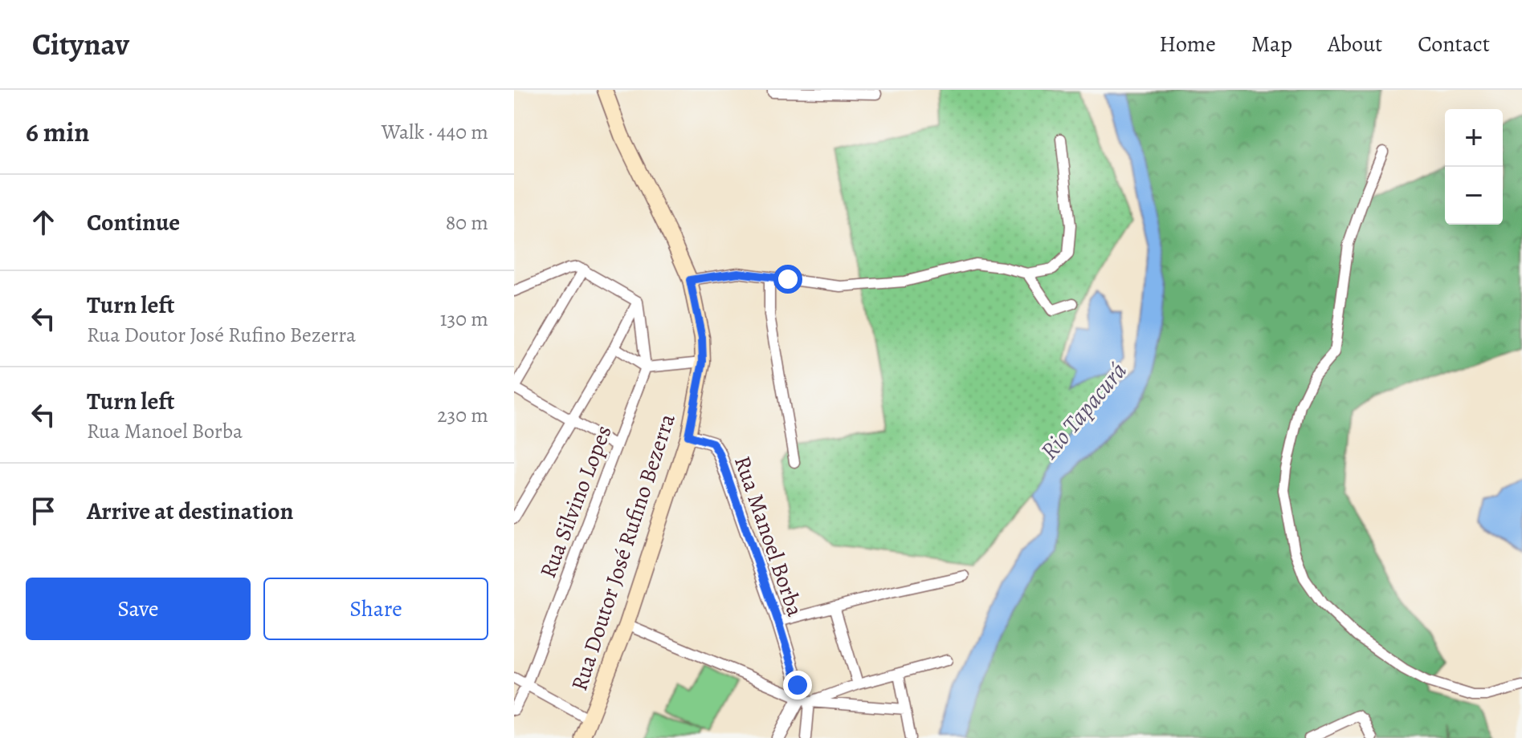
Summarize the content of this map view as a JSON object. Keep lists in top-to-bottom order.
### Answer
{
  "streets": {
    "main road": ["Rua Doutor José Rufino Bezerra"],
    "street": ["Rua Silvino Lopes", "Rua Manoel Borba"]
  },
  "crossings": [
    ["Rua Manoel Borba", "Rua Doutor José Rufino Bezerra"]
  ],
  "water": ["Rio Tapacurá"],
  "page": {
    "header": "Citynav",
    "nav": [
      "Home",
      "Map",
      "About",
      "Contact"
    ],
    "heading": ["6 min", "Walk · 440 m"],
    "map_buttons": ["+", "−"],
    "list": [
      ["Continue", "80 m"],
      ["Turn left", "Rua Doutor José Rufino Bezerra", "130 m"],
      ["Turn left", "Rua Manoel Borba", "230 m"],
      "Arrive at destination"
    ],
    "buttons": ["Save", "Share"]
  }
}
